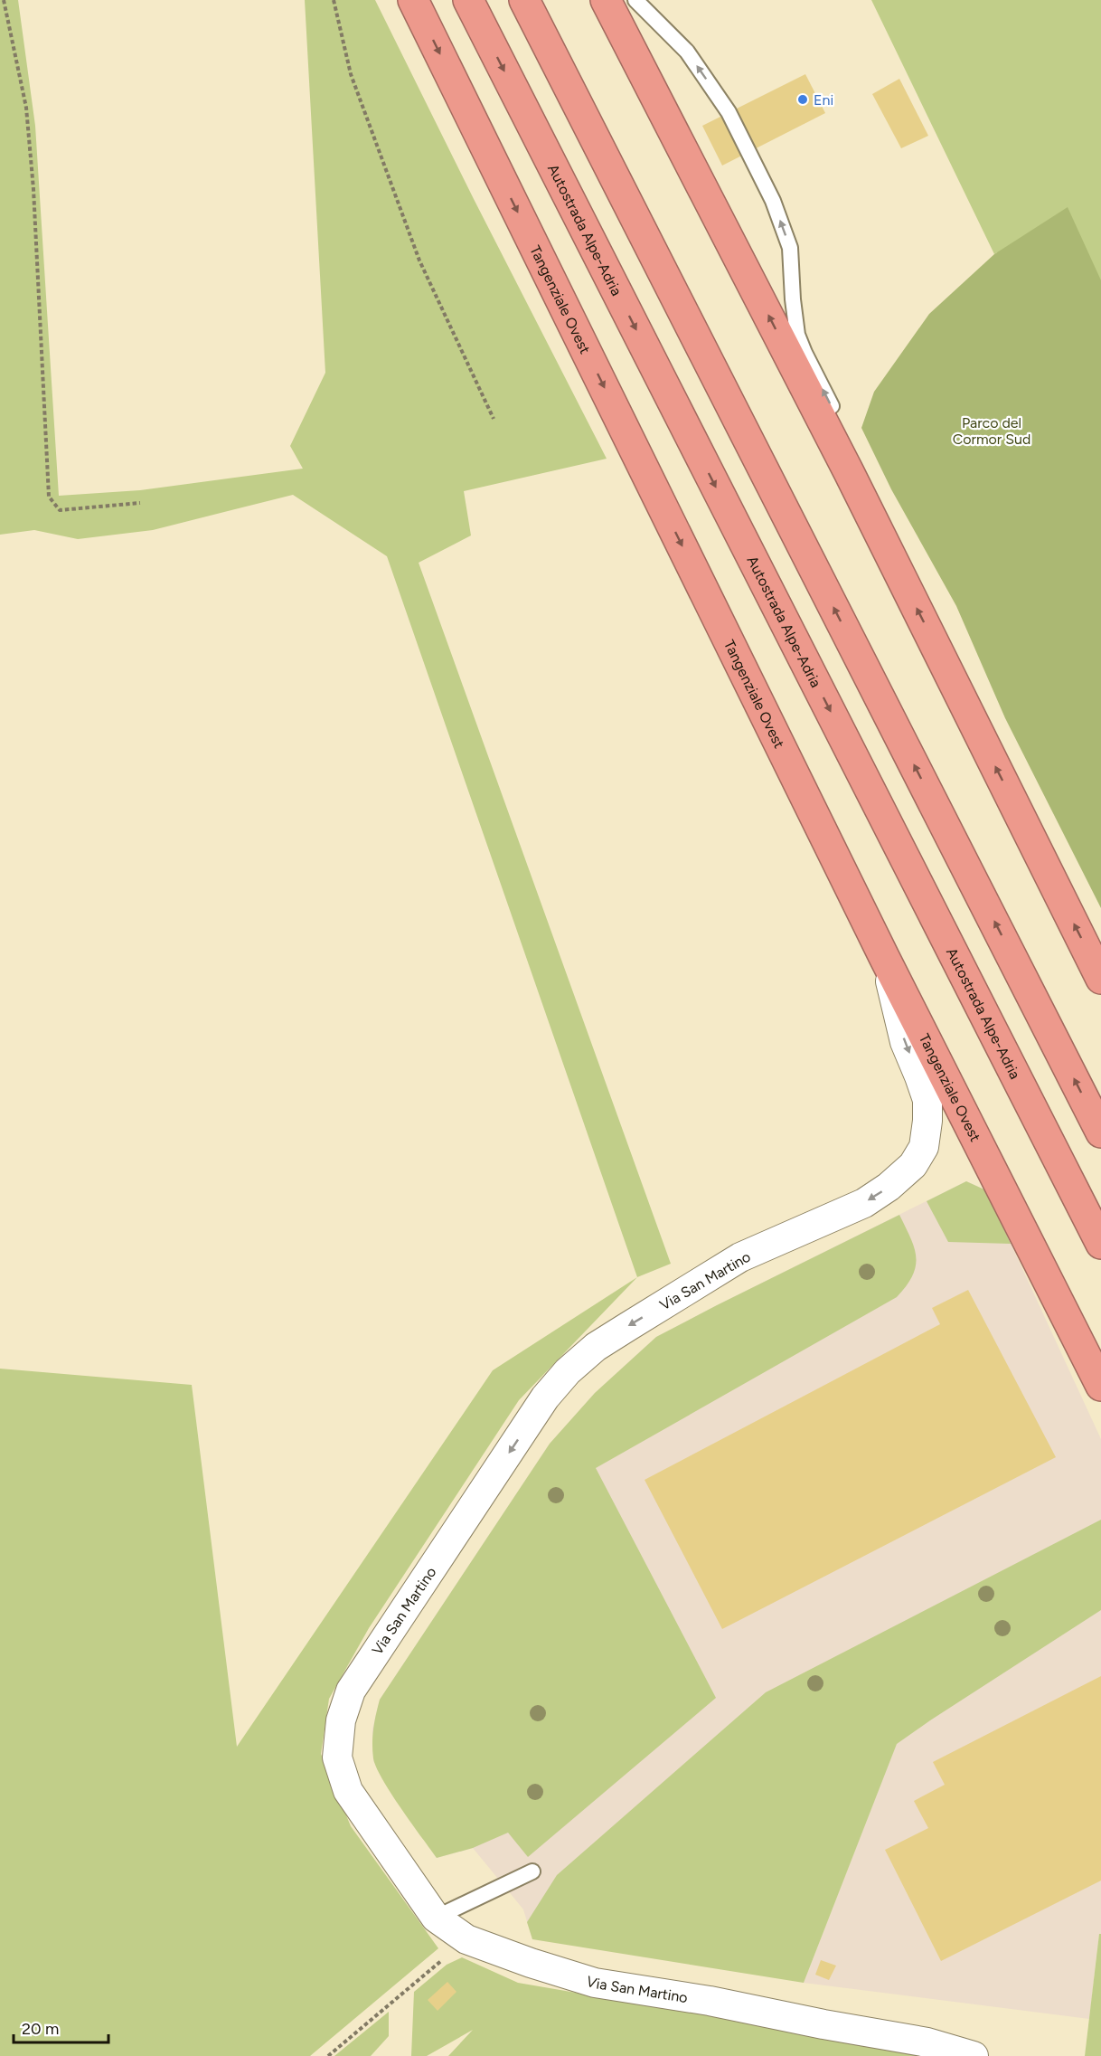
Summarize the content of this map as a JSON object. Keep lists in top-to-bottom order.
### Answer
{
  "streets": {
    "highway": ["Autostrada Alpe-Adria", "Tangenziale Ovest"],
    "street": ["Via San Martino"]
  },
  "crossings": [
    ["Tangenziale Ovest", "Via San Martino"]
  ],
  "one_way": ["Via San Martino"],
  "parks": ["Parco del Cormor Sud"],
  "places": ["Eni"],
  "scale_bar": "20 m"
}
